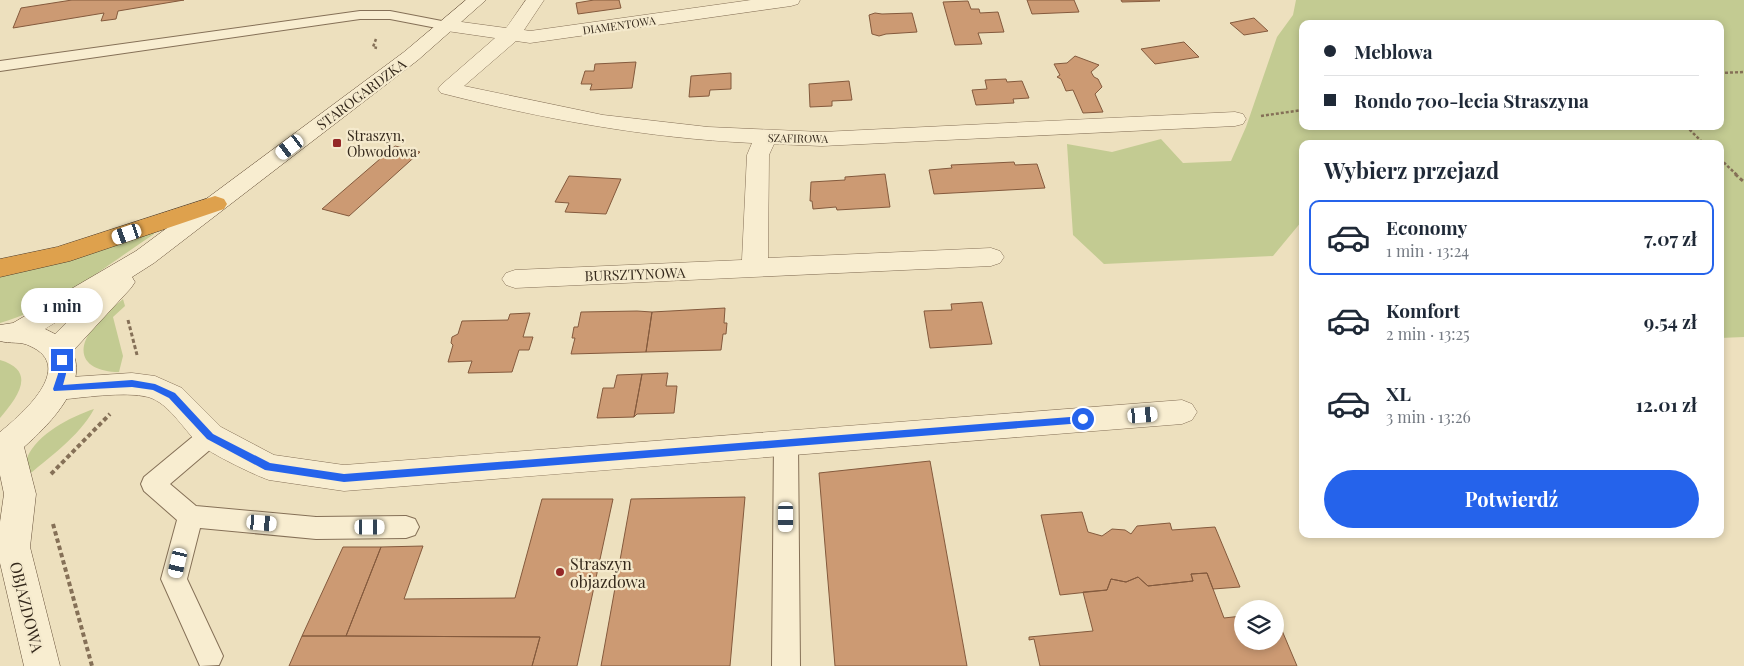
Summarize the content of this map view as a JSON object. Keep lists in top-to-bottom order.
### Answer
{
  "streets": {
    "street": [
      "DIAMENTOWA",
      "STAROGARDZKA",
      "SZAFIROWA",
      "BURSZTYNOWA",
      "OBJAZDOWA"
    ]
  },
  "crossings": [
    ["DIAMENTOWA", "STAROGARDZKA"],
    ["DIAMENTOWA", "SZAFIROWA"]
  ],
  "places": {
    "transit": ["Straszyn, Obwodowa"],
    "other": ["Straszyn objazdowa"]
  },
  "page": {
    "banner": ["Meblowa", "Rondo 700-lecia Straszyna"],
    "heading": "Wybierz przejazd",
    "list": [
      {
        "name": "Economy",
        "note": "1 min · 13:24",
        "value": "7.07 zł"
      },
      {
        "name": "Komfort",
        "note": "2 min · 13:25",
        "value": "9.54 zł"
      },
      {
        "name": "XL",
        "note": "3 min · 13:26",
        "value": "12.01 zł"
      }
    ],
    "bubble": "1 min",
    "buttons": "Potwierdź"
  }
}
